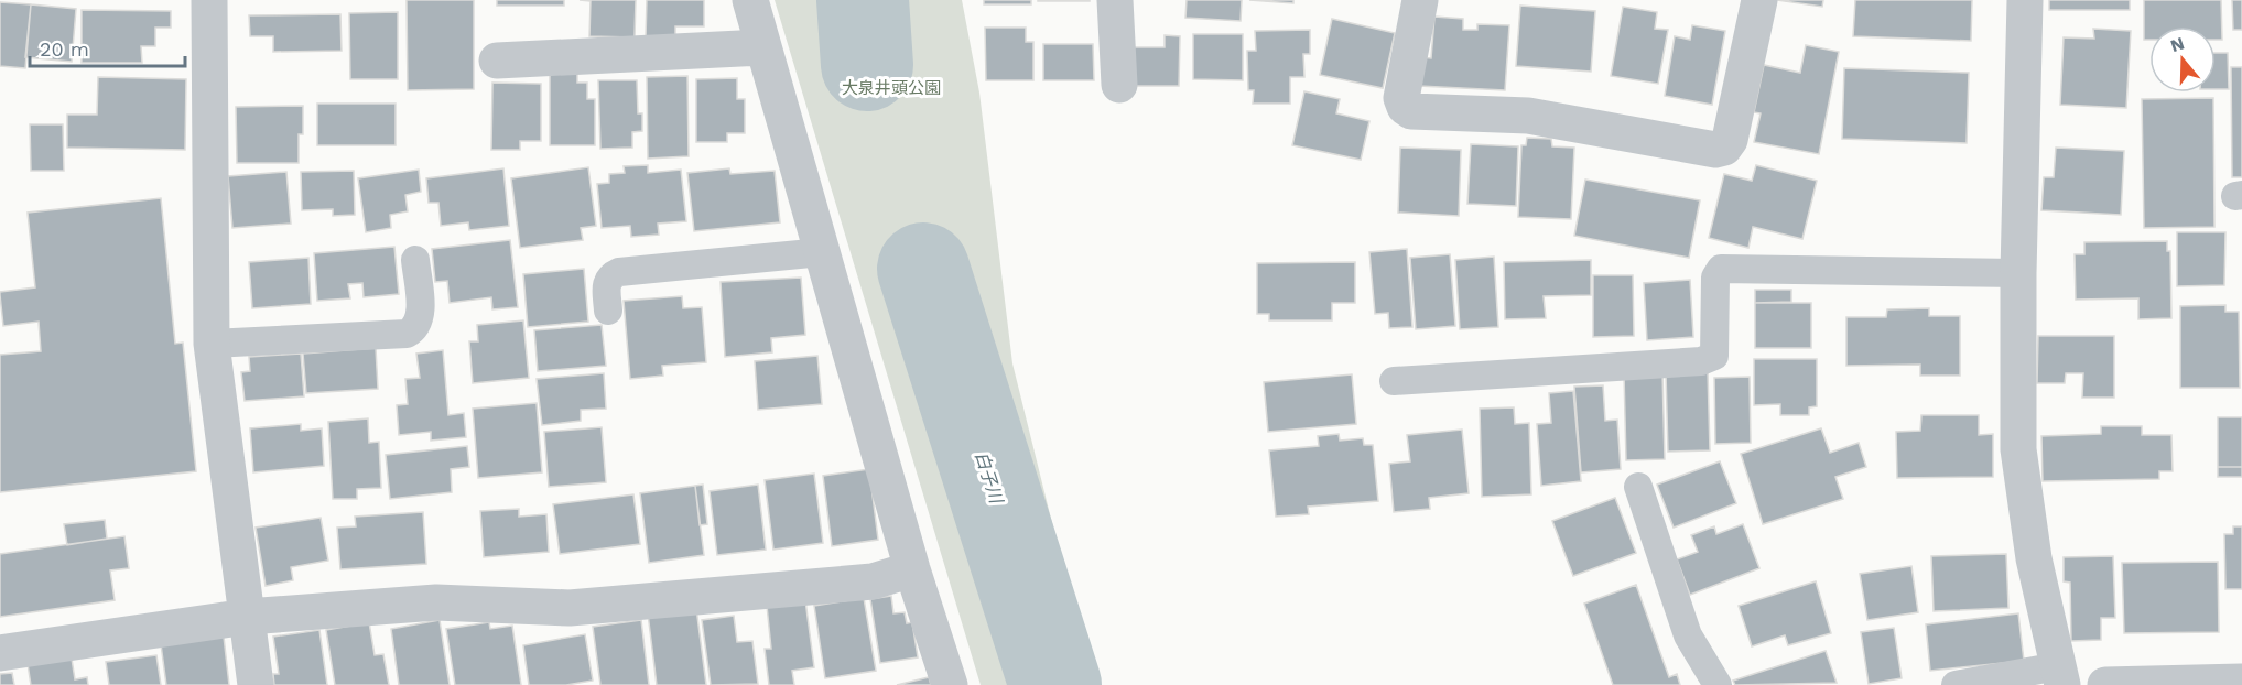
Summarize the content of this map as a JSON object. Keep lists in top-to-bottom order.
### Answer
{
  "water": ["白子川"],
  "parks": ["大泉井頭公園"],
  "scale_bar": "20 m",
  "north": "top"
}
